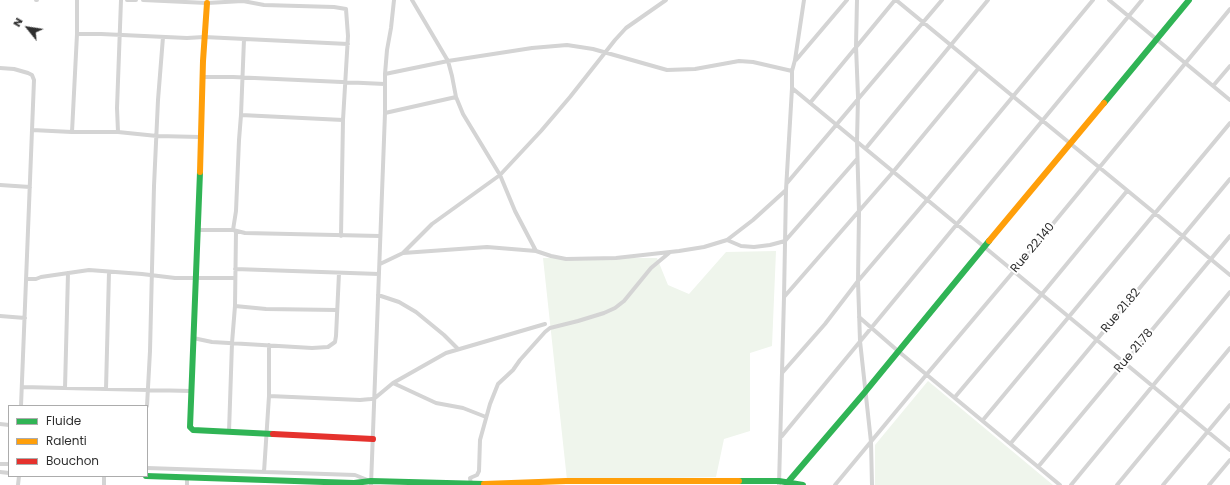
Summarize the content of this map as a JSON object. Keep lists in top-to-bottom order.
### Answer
{
  "streets": {
    "street": ["Rue 22.140", "Rue 21.82", "Rue 21.78"]
  },
  "legend": ["Fluide", "Ralenti", "Bouchon"],
  "north": "top left"
}
